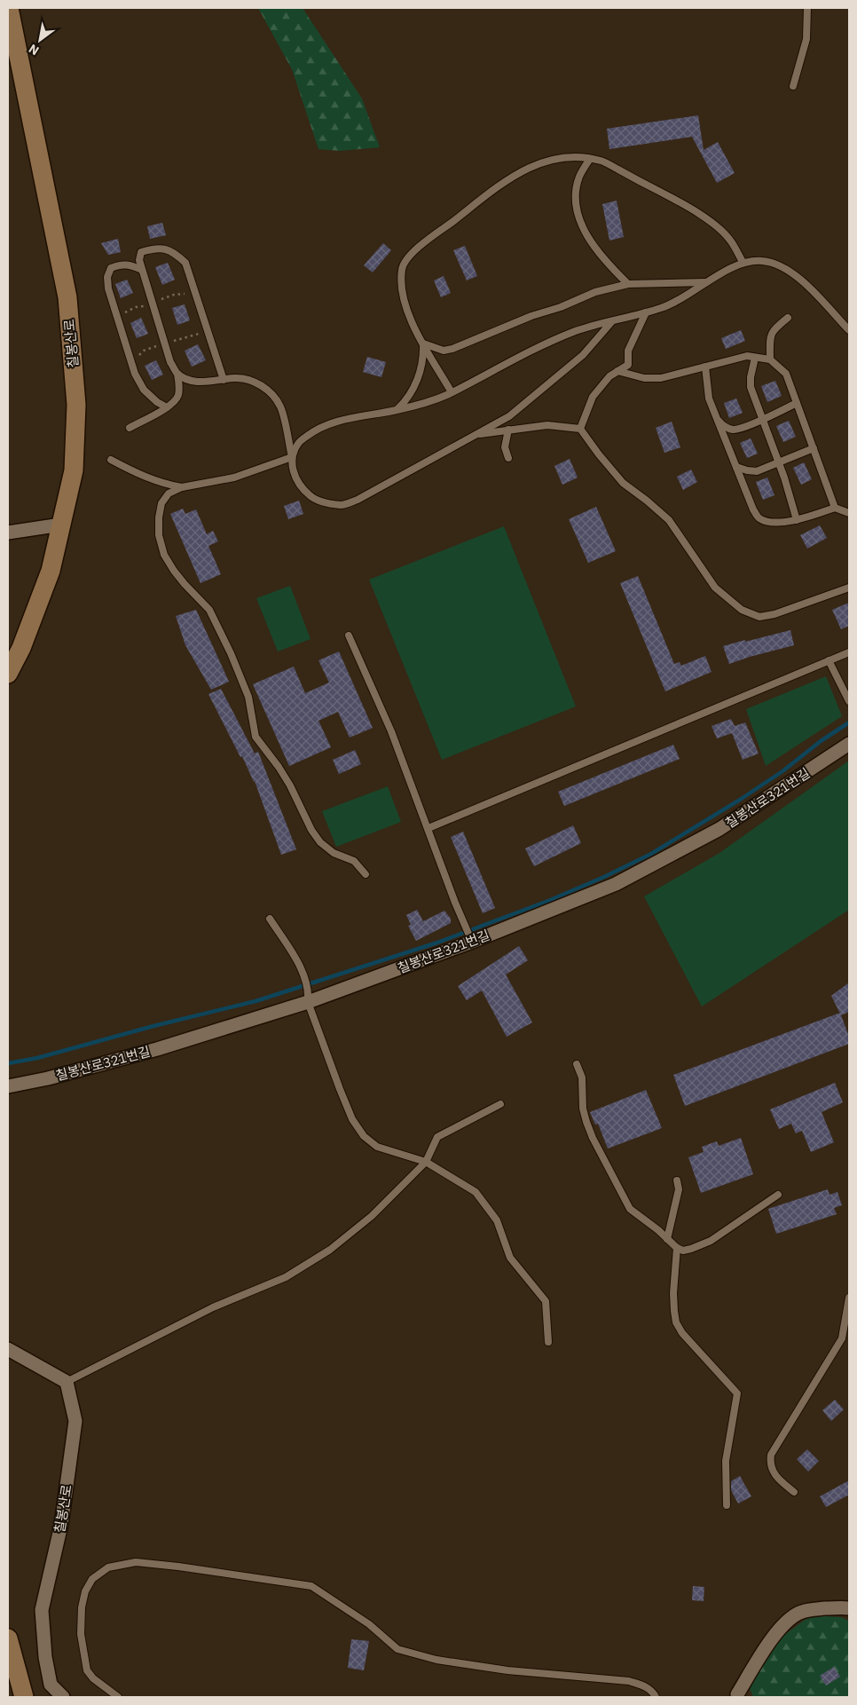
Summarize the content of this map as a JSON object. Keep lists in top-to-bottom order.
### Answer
{
  "streets": {
    "street": ["칠봉산로", "칠봉산로321번길"]
  },
  "north": "bottom left"
}
